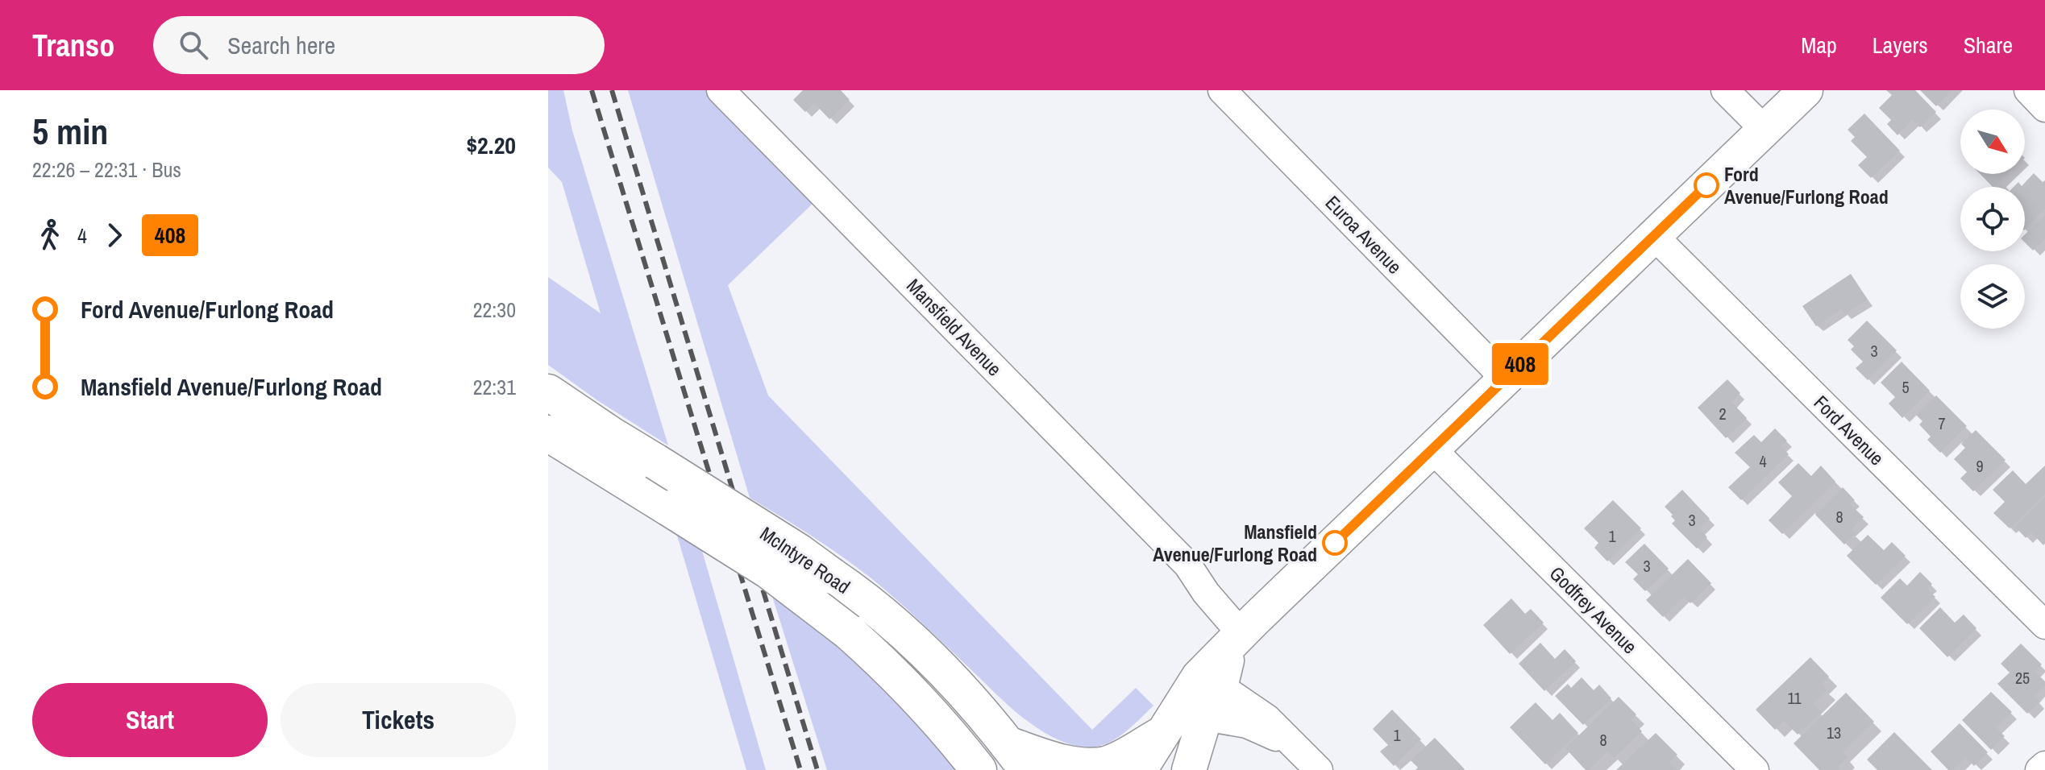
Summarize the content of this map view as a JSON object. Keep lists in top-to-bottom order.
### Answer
{
  "streets": {
    "main road": ["McIntyre Road"],
    "street": [
      "Euroa Avenue",
      "Mansfield Avenue",
      "Ford Avenue",
      "Godfrey Avenue"
    ]
  },
  "places": ["Ford Avenue/Furlong Road", "Mansfield Avenue/Furlong Road"],
  "lines": ["bus line 408"],
  "house_numbers": [
    "3",
    "5",
    "2",
    "7",
    "4",
    "9",
    "8",
    "3",
    "1",
    "3",
    "25",
    "11",
    "13",
    "1",
    "8"
  ],
  "north": "bottom right",
  "page": {
    "header": "Transo",
    "search": "Search here",
    "nav": ["Map", "Layers", "Share"],
    "heading": ["5 min", "22:26 – 22:31 · Bus", "$2.20"],
    "on_map": "408",
    "legs": ["4", "408"],
    "list": [
      {
        "name": "Ford Avenue/Furlong Road",
        "value": "22:30"
      },
      {
        "name": "Mansfield Avenue/Furlong Road",
        "value": "22:31"
      }
    ],
    "buttons": ["Start", "Tickets"]
  }
}
